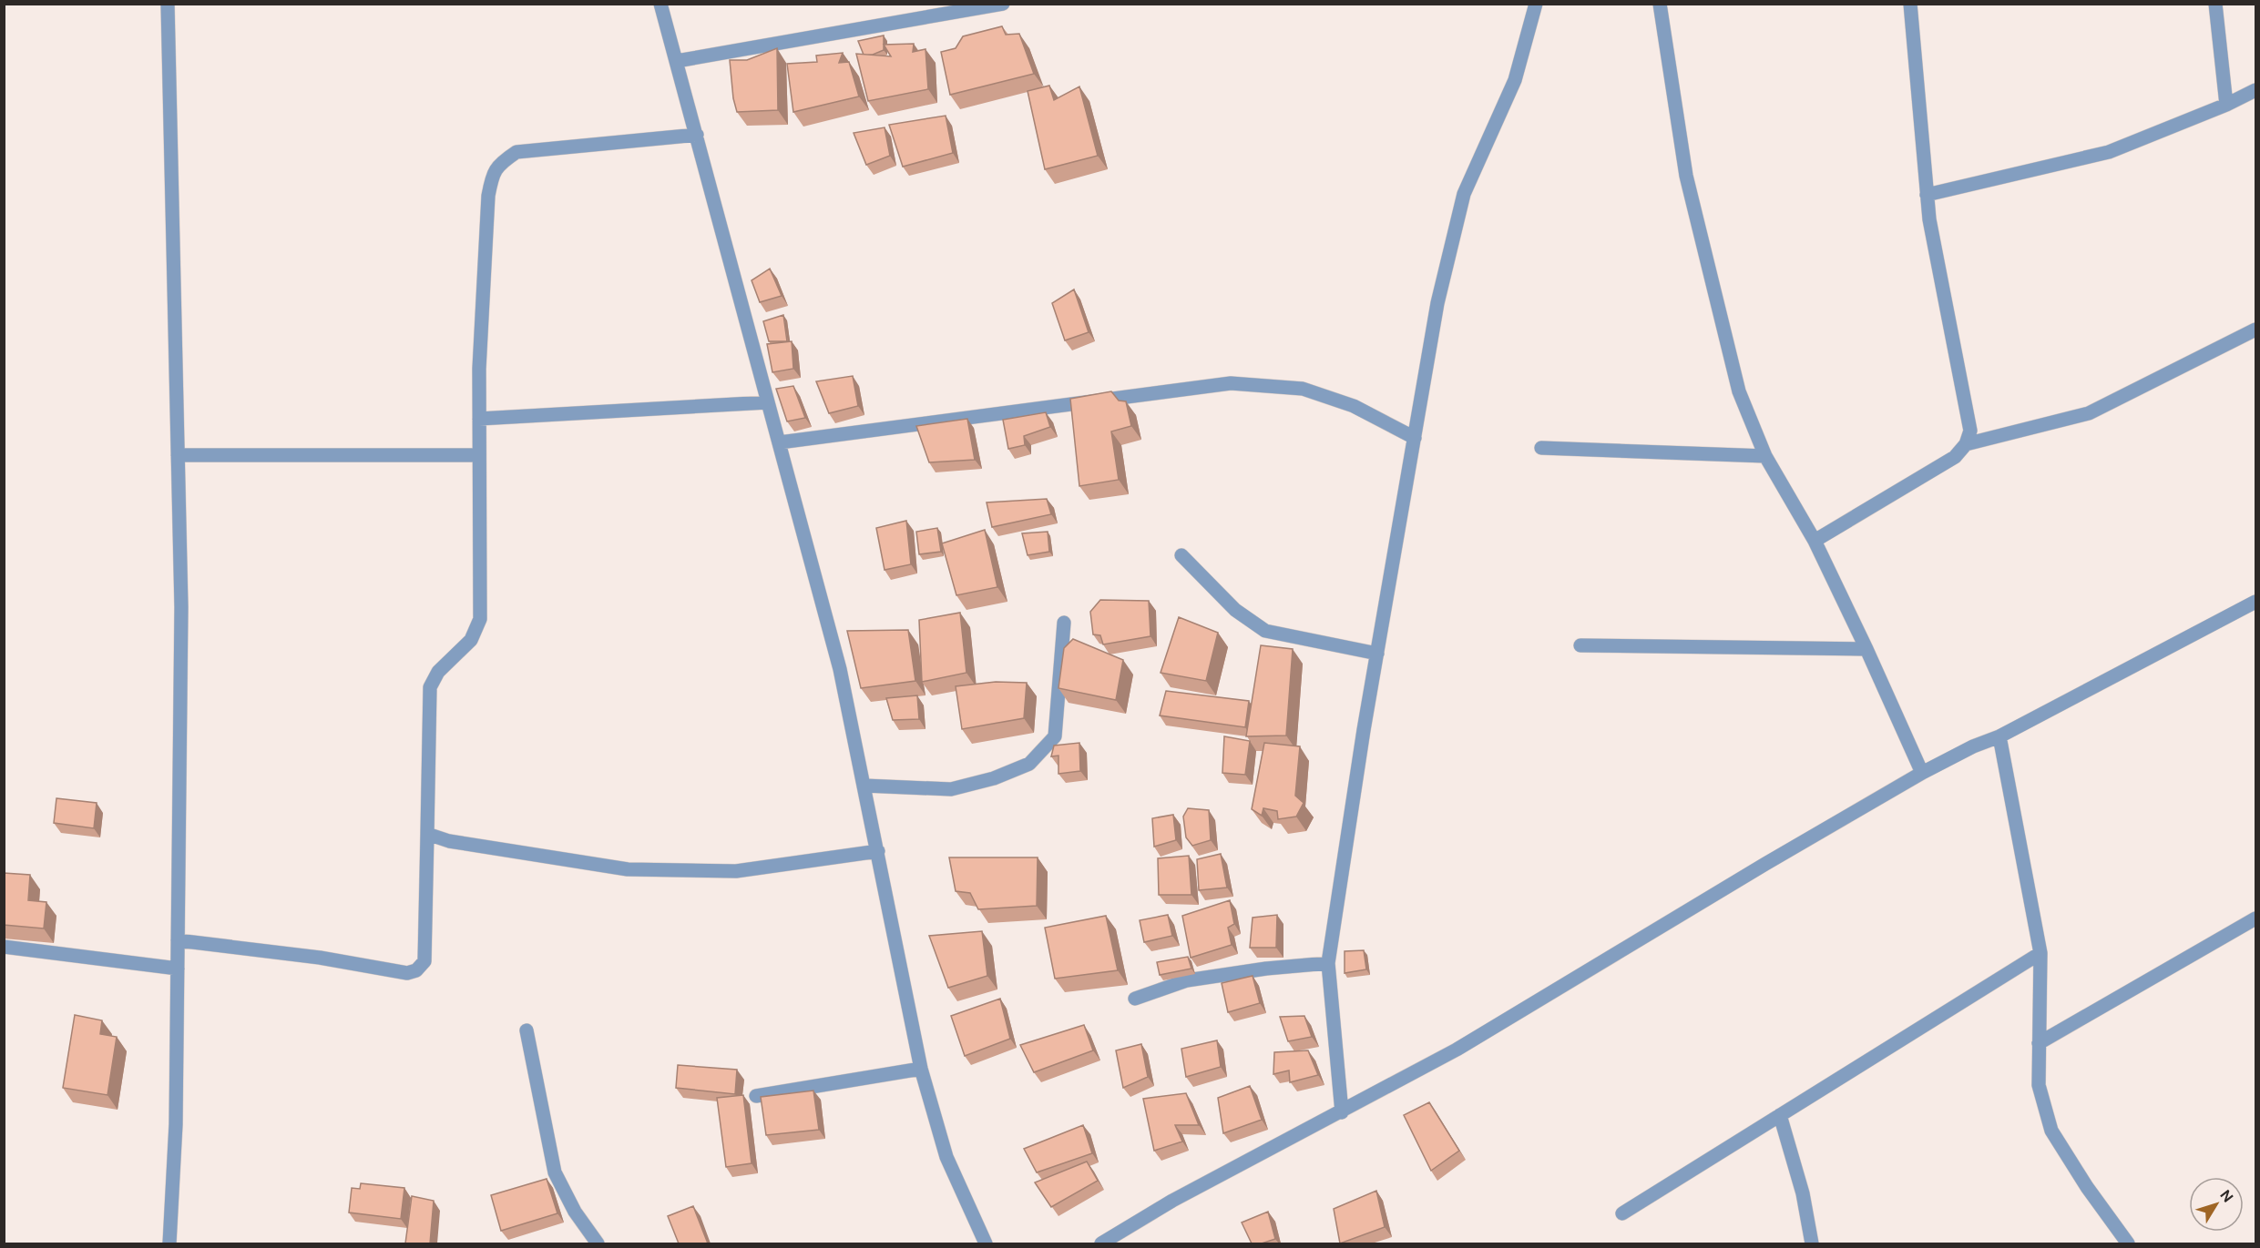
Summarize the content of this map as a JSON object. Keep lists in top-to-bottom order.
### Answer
{
  "north": "top right"
}
